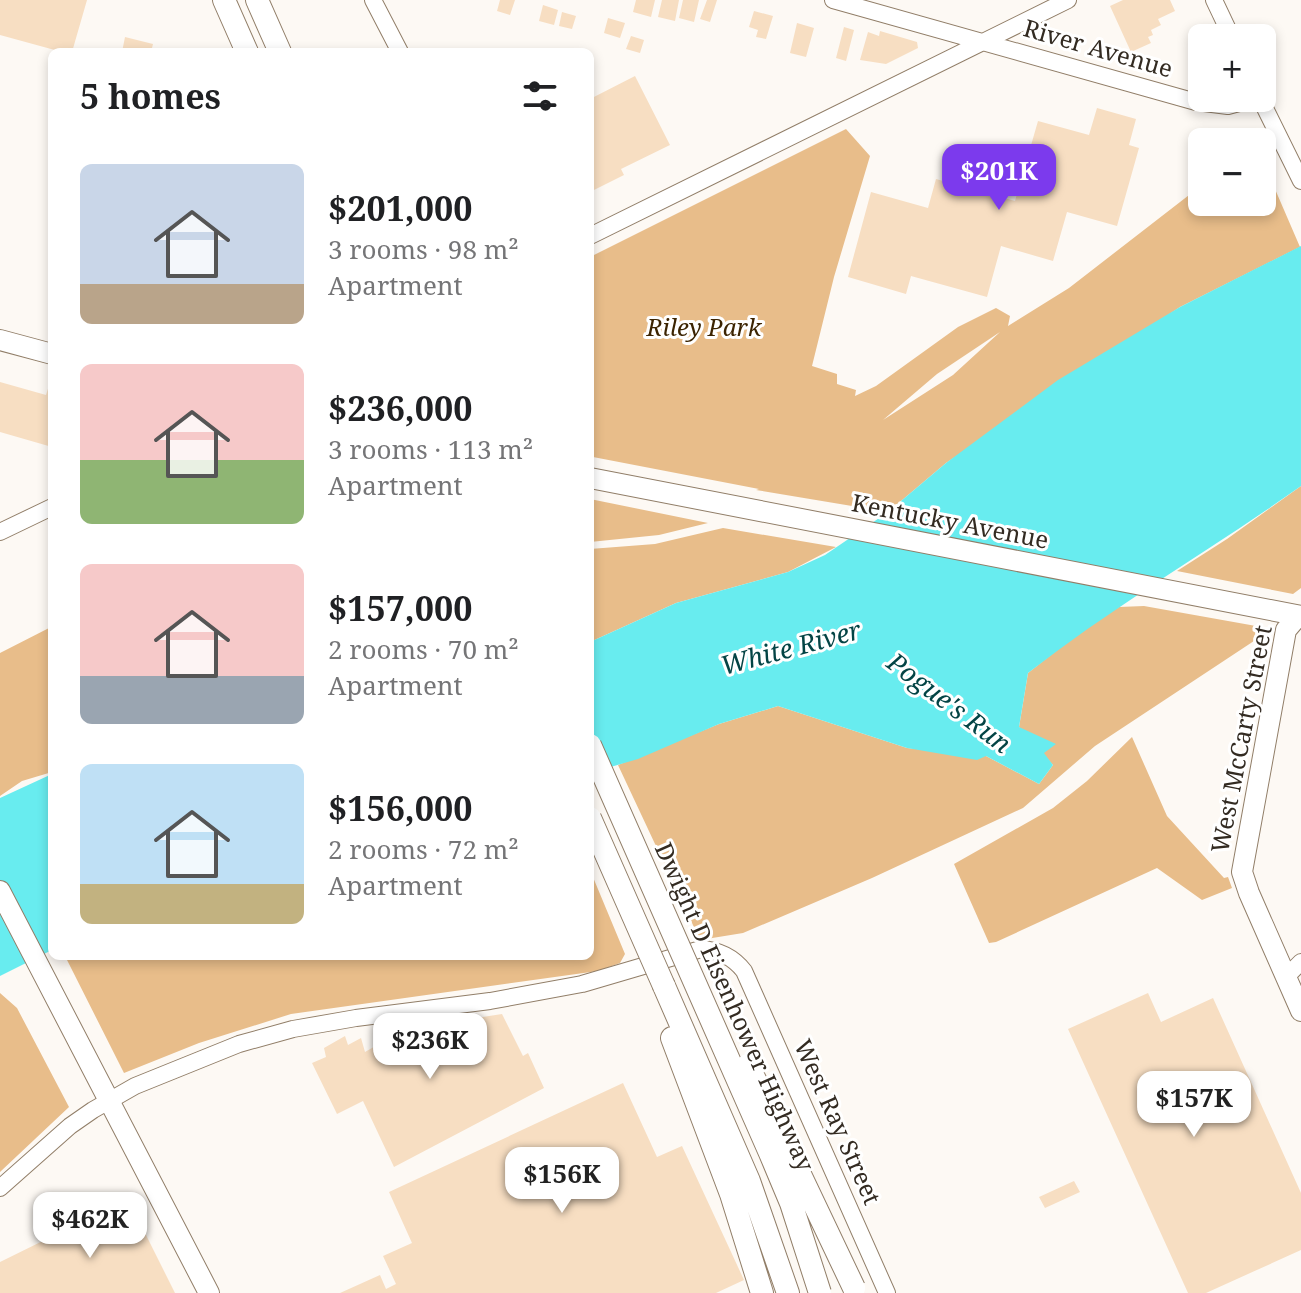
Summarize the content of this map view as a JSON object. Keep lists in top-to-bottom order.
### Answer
{
  "streets": {
    "highway": ["Dwight D Eisenhower Highway"],
    "main road": ["Kentucky Avenue", "West McCarty Street"],
    "street": ["River Avenue", "West Ray Street"]
  },
  "crossings": [
    ["Kentucky Avenue", "West McCarty Street"]
  ],
  "water": ["White River", "Pogue's Run"],
  "parks": ["Riley Park"],
  "page": {
    "map_buttons": ["+", "−"],
    "heading": "5 homes",
    "price": [
      "$201K",
      "$236K",
      "$157K",
      "$156K",
      "$462K"
    ],
    "list": [
      {
        "name": "$201,000",
        "note": "3 rooms · 98 m² · Apartment"
      },
      {
        "name": "$236,000",
        "note": "3 rooms · 113 m² · Apartment"
      },
      {
        "name": "$157,000",
        "note": "2 rooms · 70 m² · Apartment"
      },
      {
        "name": "$156,000",
        "note": "2 rooms · 72 m² · Apartment"
      }
    ]
  }
}
